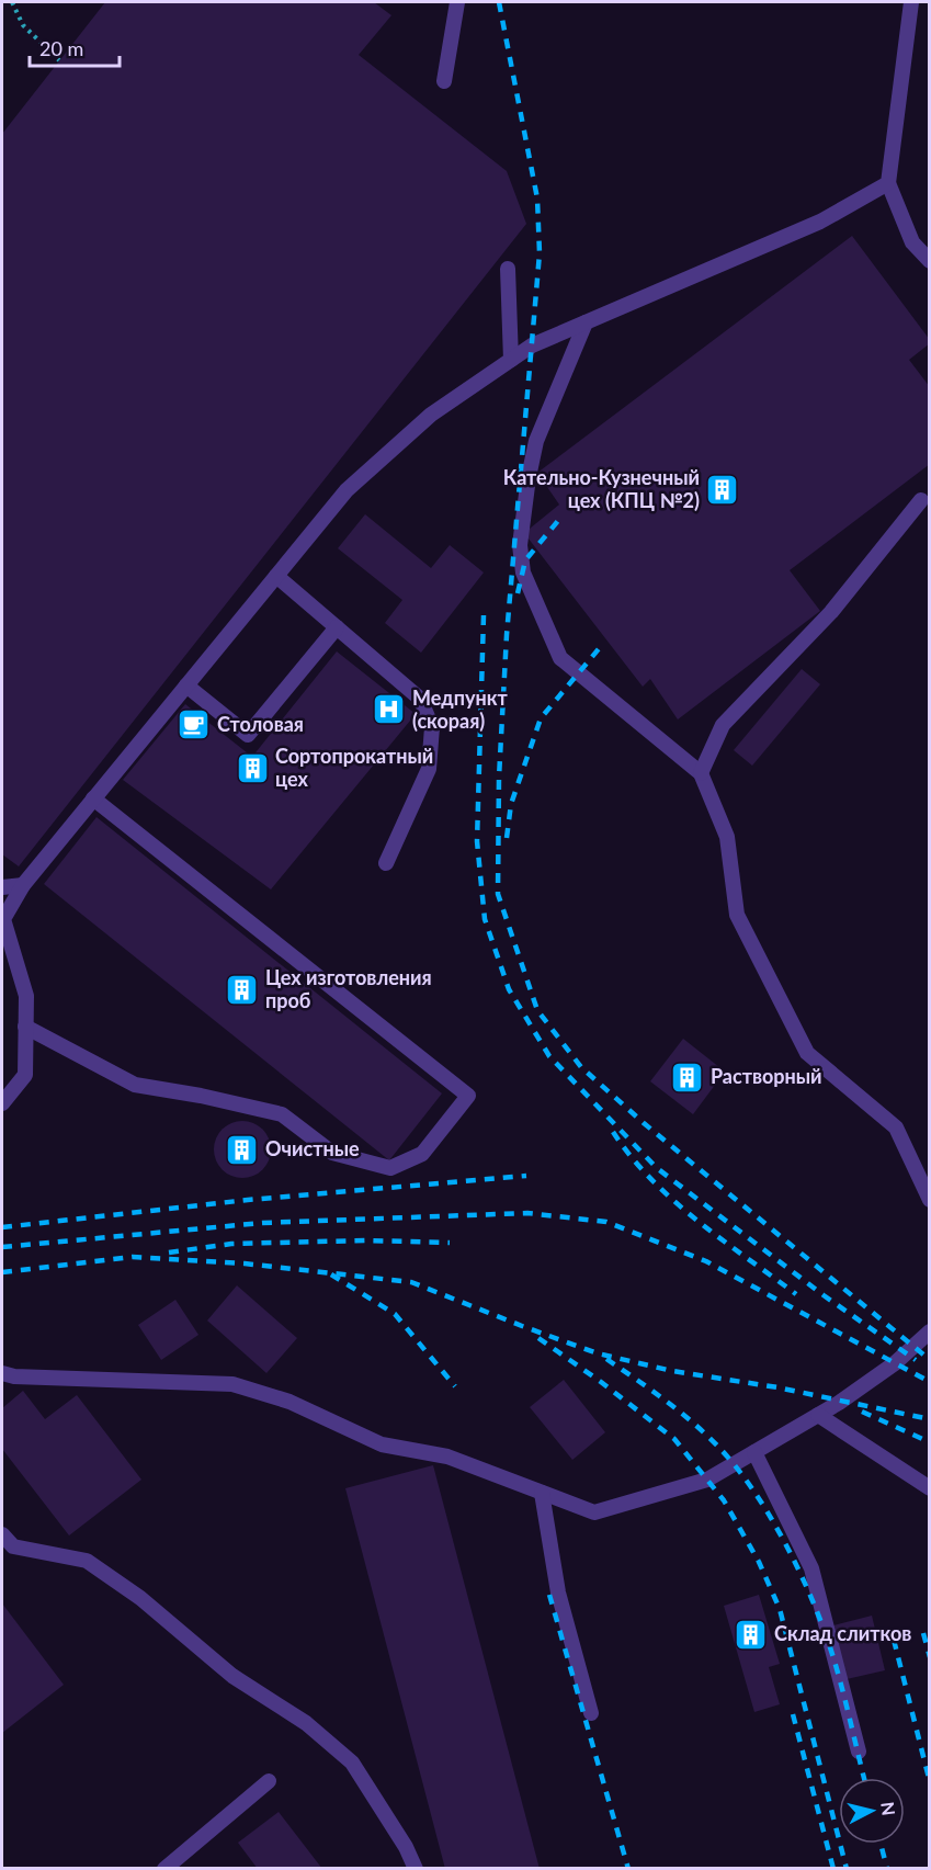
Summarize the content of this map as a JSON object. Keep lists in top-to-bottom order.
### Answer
{
  "places": {
    "building": [
      "Кательно-Кузнечный цех (КПЦ №2)",
      "Сортопрокатный цех",
      "Цех изготовления проб",
      "Растворный",
      "Очистные",
      "Склад слитков"
    ],
    "hospital": ["Медпункт (скорая)"],
    "cafe": ["Столовая"]
  },
  "scale_bar": "20 m",
  "north": "right"
}
